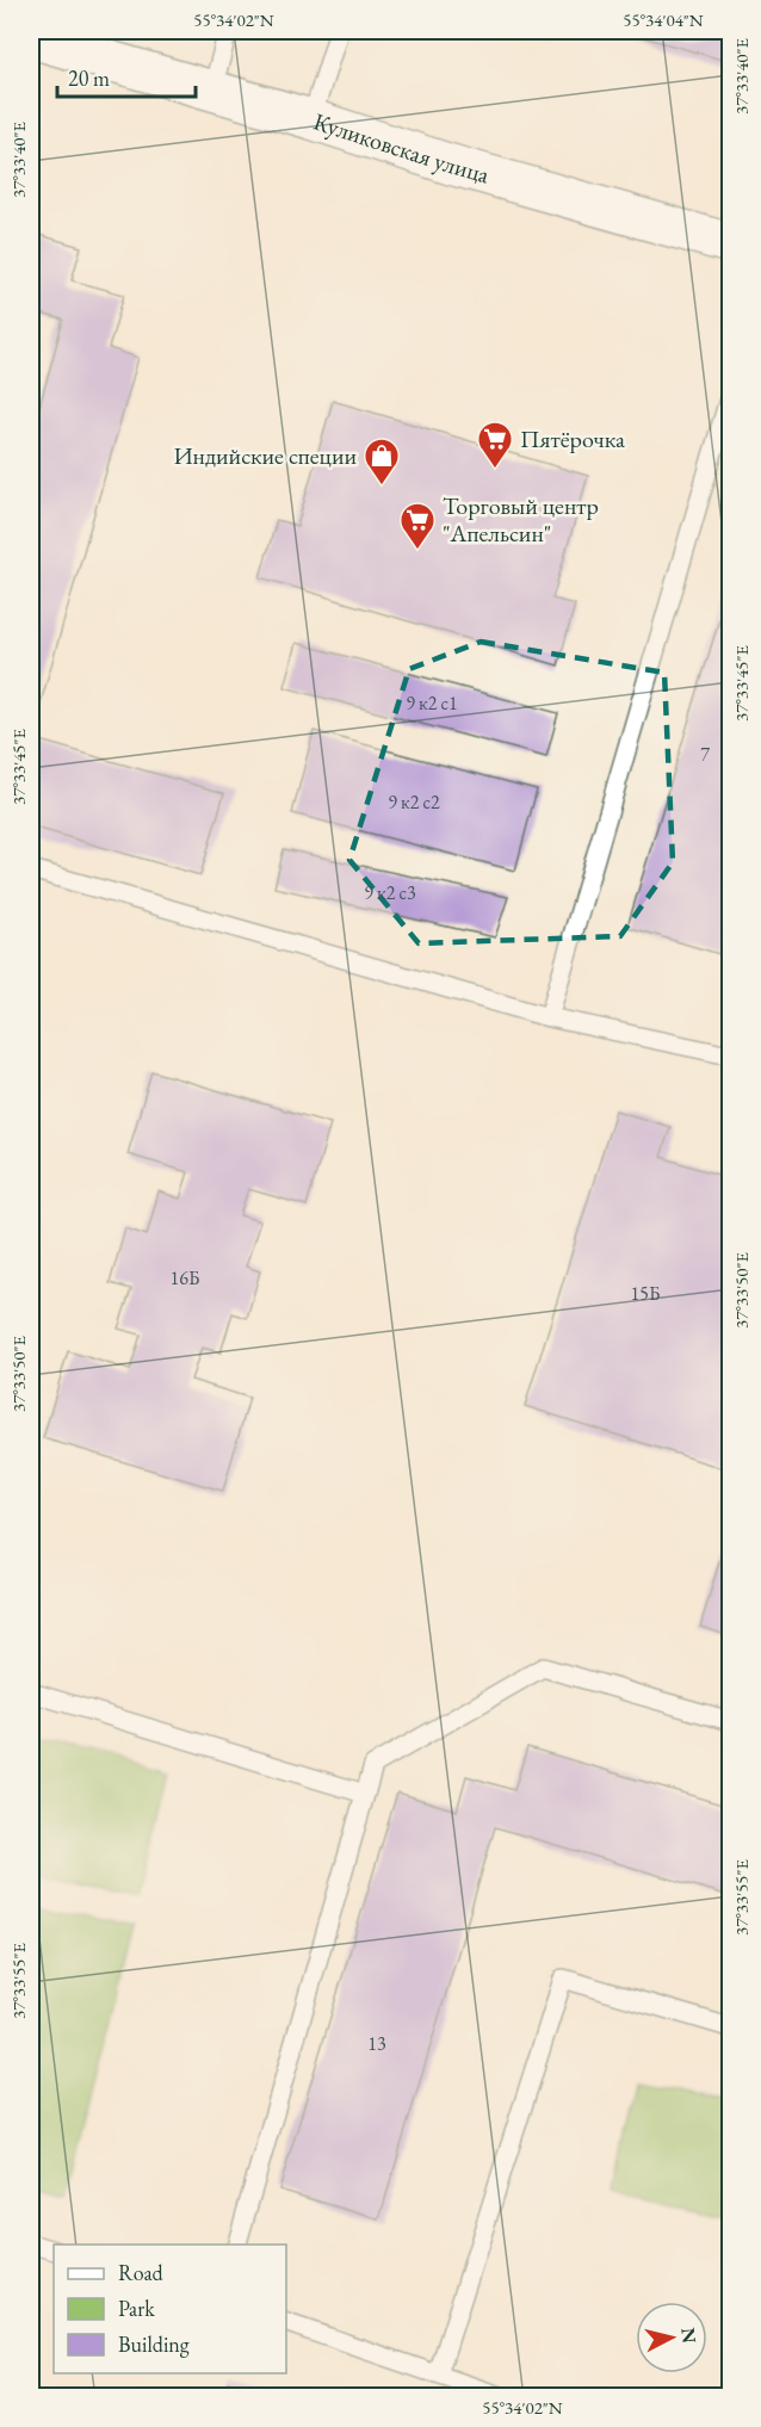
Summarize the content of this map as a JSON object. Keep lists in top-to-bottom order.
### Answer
{
  "streets": {
    "street": ["Куликовская улица"]
  },
  "places": {
    "supermarket": ["Пятёрочка", "Торговый центр \"Апельсин\""],
    "shop": ["Индийские специи"]
  },
  "house_numbers": [
    "9 к2 с1",
    "7",
    "9 к2 с2",
    "9 к2 с3",
    "16Б",
    "15Б",
    "13"
  ],
  "legend": ["Road", "Park", "Building"],
  "scale_bar": "20 m",
  "north": "right",
  "coordinates": [
    "55°34'02\"N",
    "55°34'04\"N",
    "37°33'40\"E",
    "37°33'45\"E",
    "37°33'50\"E",
    "37°33'55\"E"
  ]
}
